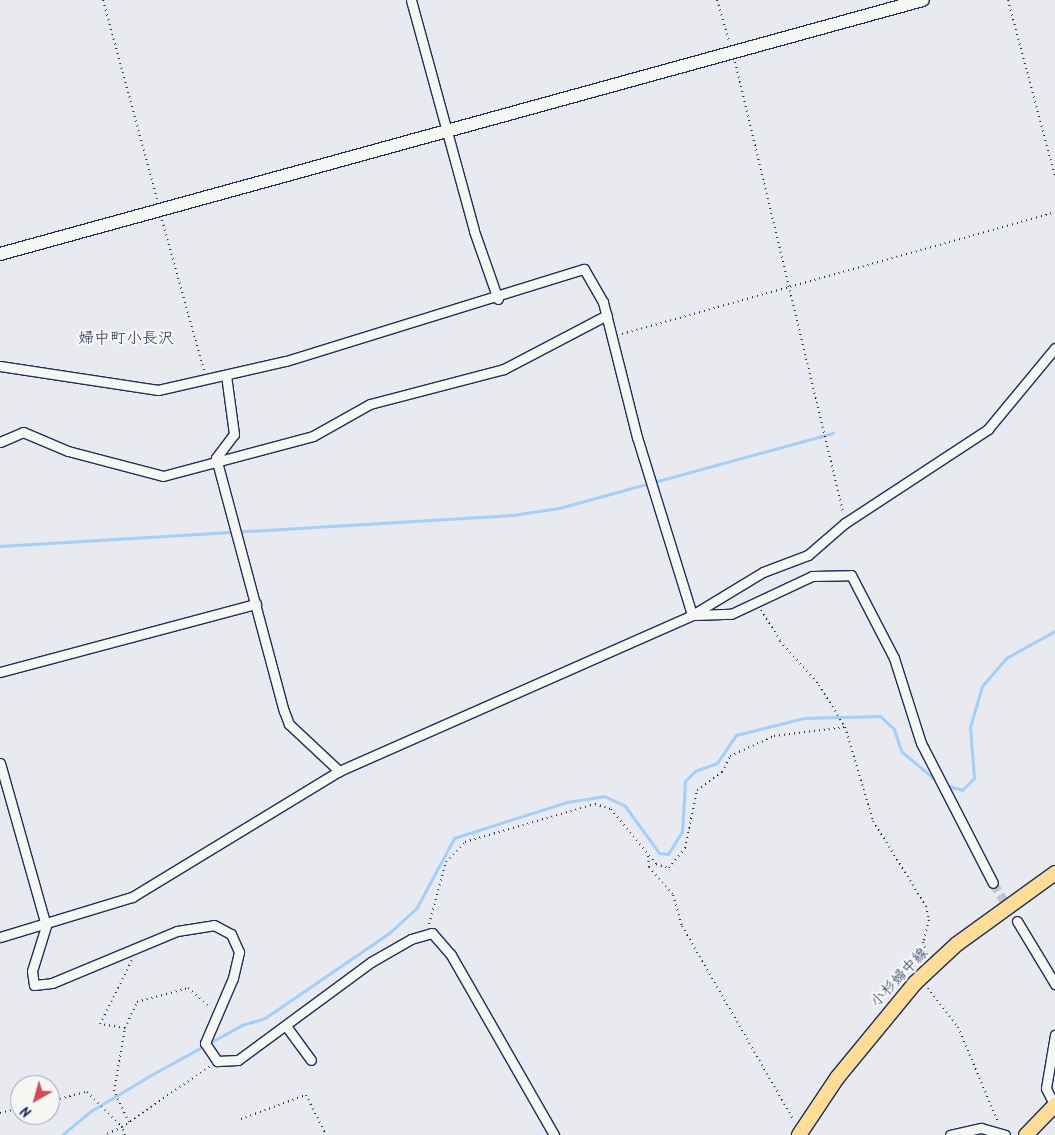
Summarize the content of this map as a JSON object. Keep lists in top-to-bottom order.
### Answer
{
  "streets": {
    "main road": ["小杉婦中線"]
  },
  "districts": ["婦中町小長沢"],
  "north": "bottom left"
}
